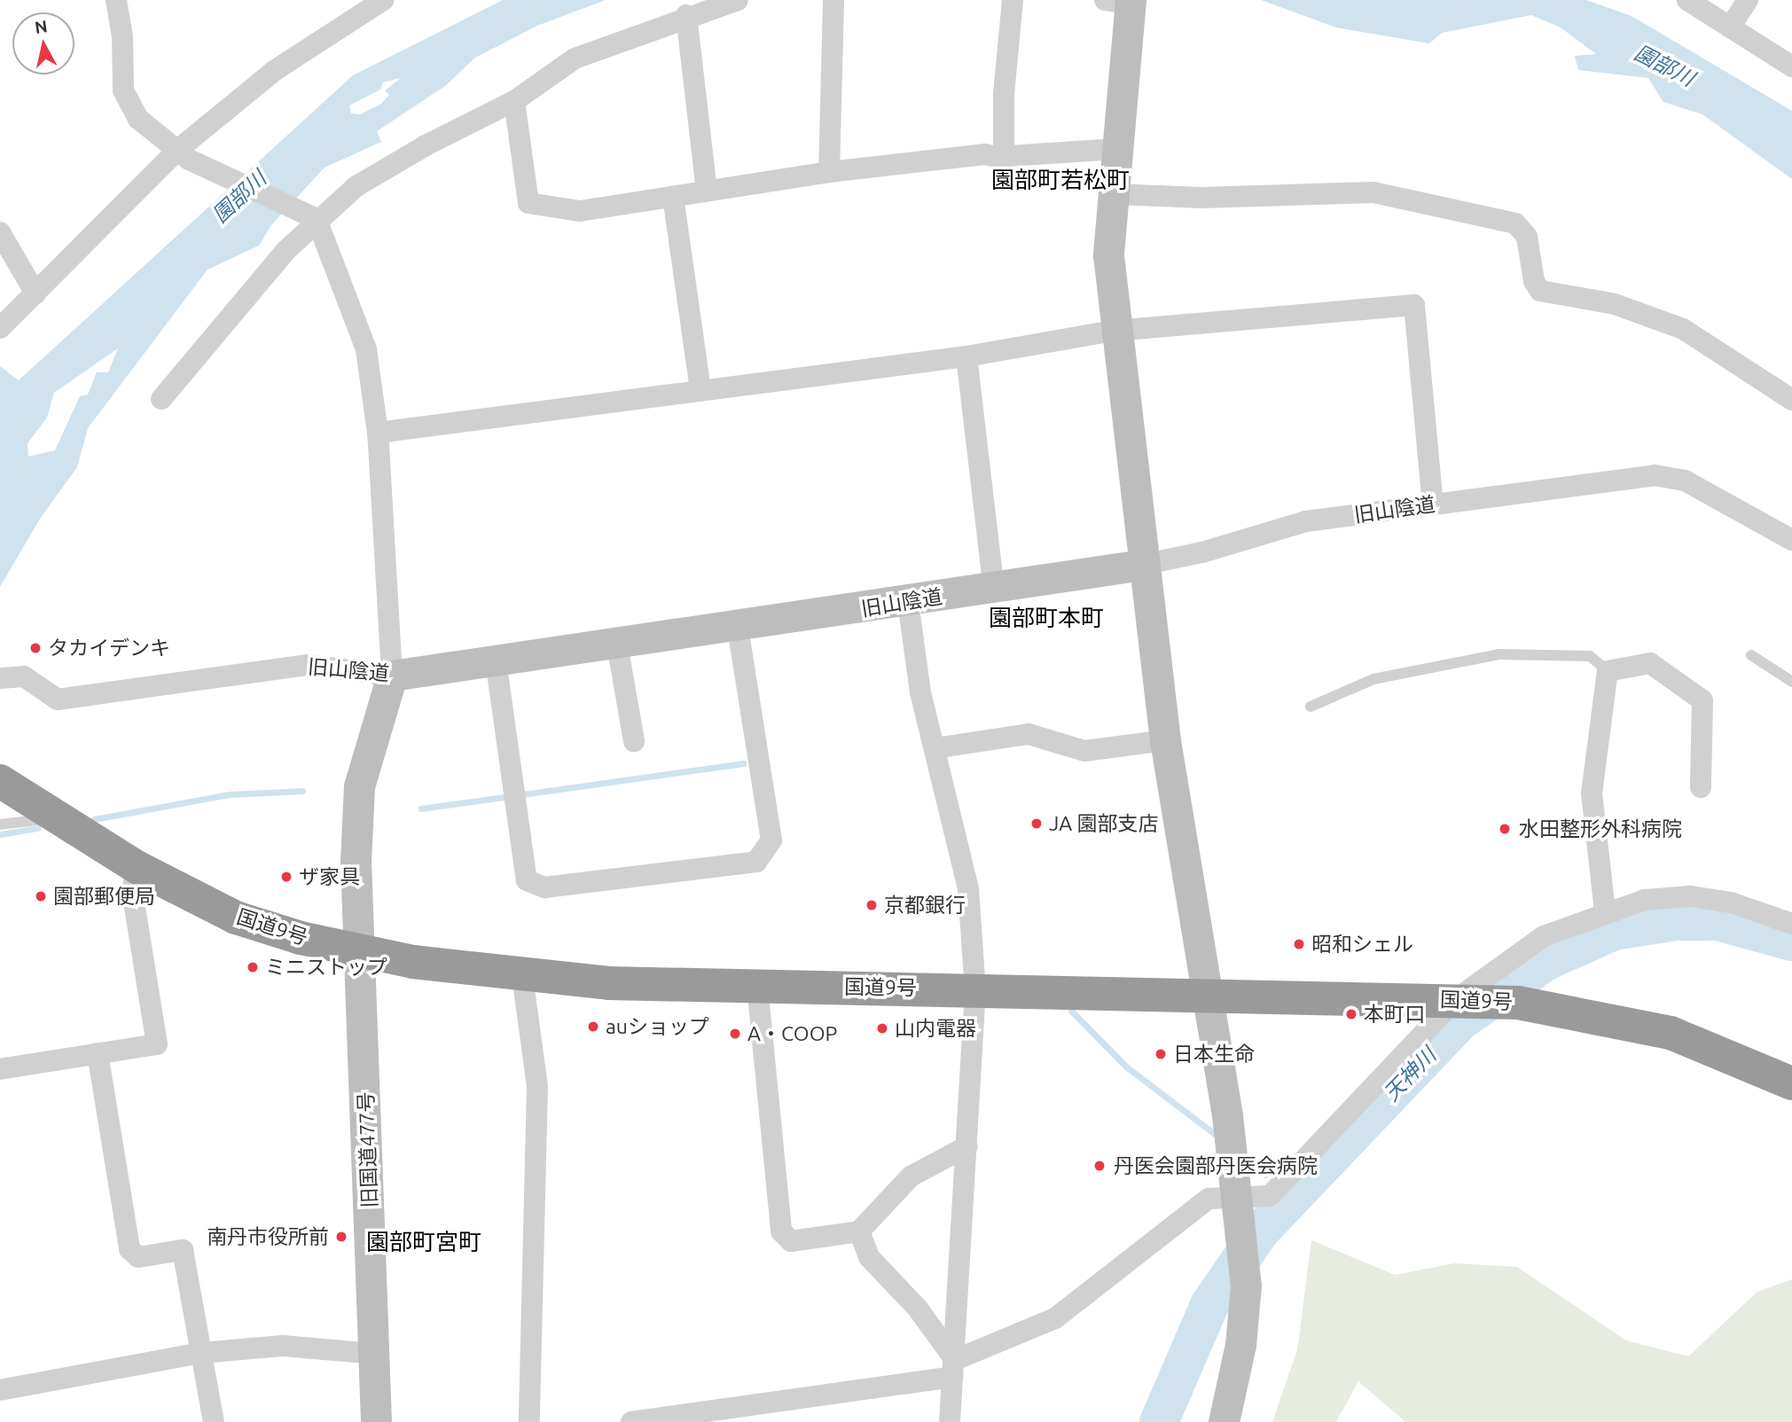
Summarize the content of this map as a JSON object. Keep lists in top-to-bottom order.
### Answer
{
  "streets": {
    "highway": ["国道9号"],
    "street": ["旧山陰道", "旧国道477号"]
  },
  "crossings": [
    ["旧山陰道", "旧国道477号"],
    ["国道9号", "旧国道477号"]
  ],
  "districts": ["園部町若松町", "園部町本町", "園部町宮町"],
  "water": ["園部川", "天神川"],
  "places": [
    "タカイデンキ",
    "JA 園部支店",
    "水田整形外科病院",
    "ザ家具",
    "園部郵便局",
    "京都銀行",
    "昭和シェル",
    "ミニストップ",
    "本町口",
    "auショップ",
    "山内電器",
    "A・COOP",
    "日本生命",
    "丹医会園部丹医会病院",
    "南丹市役所前"
  ],
  "north": "top"
}
